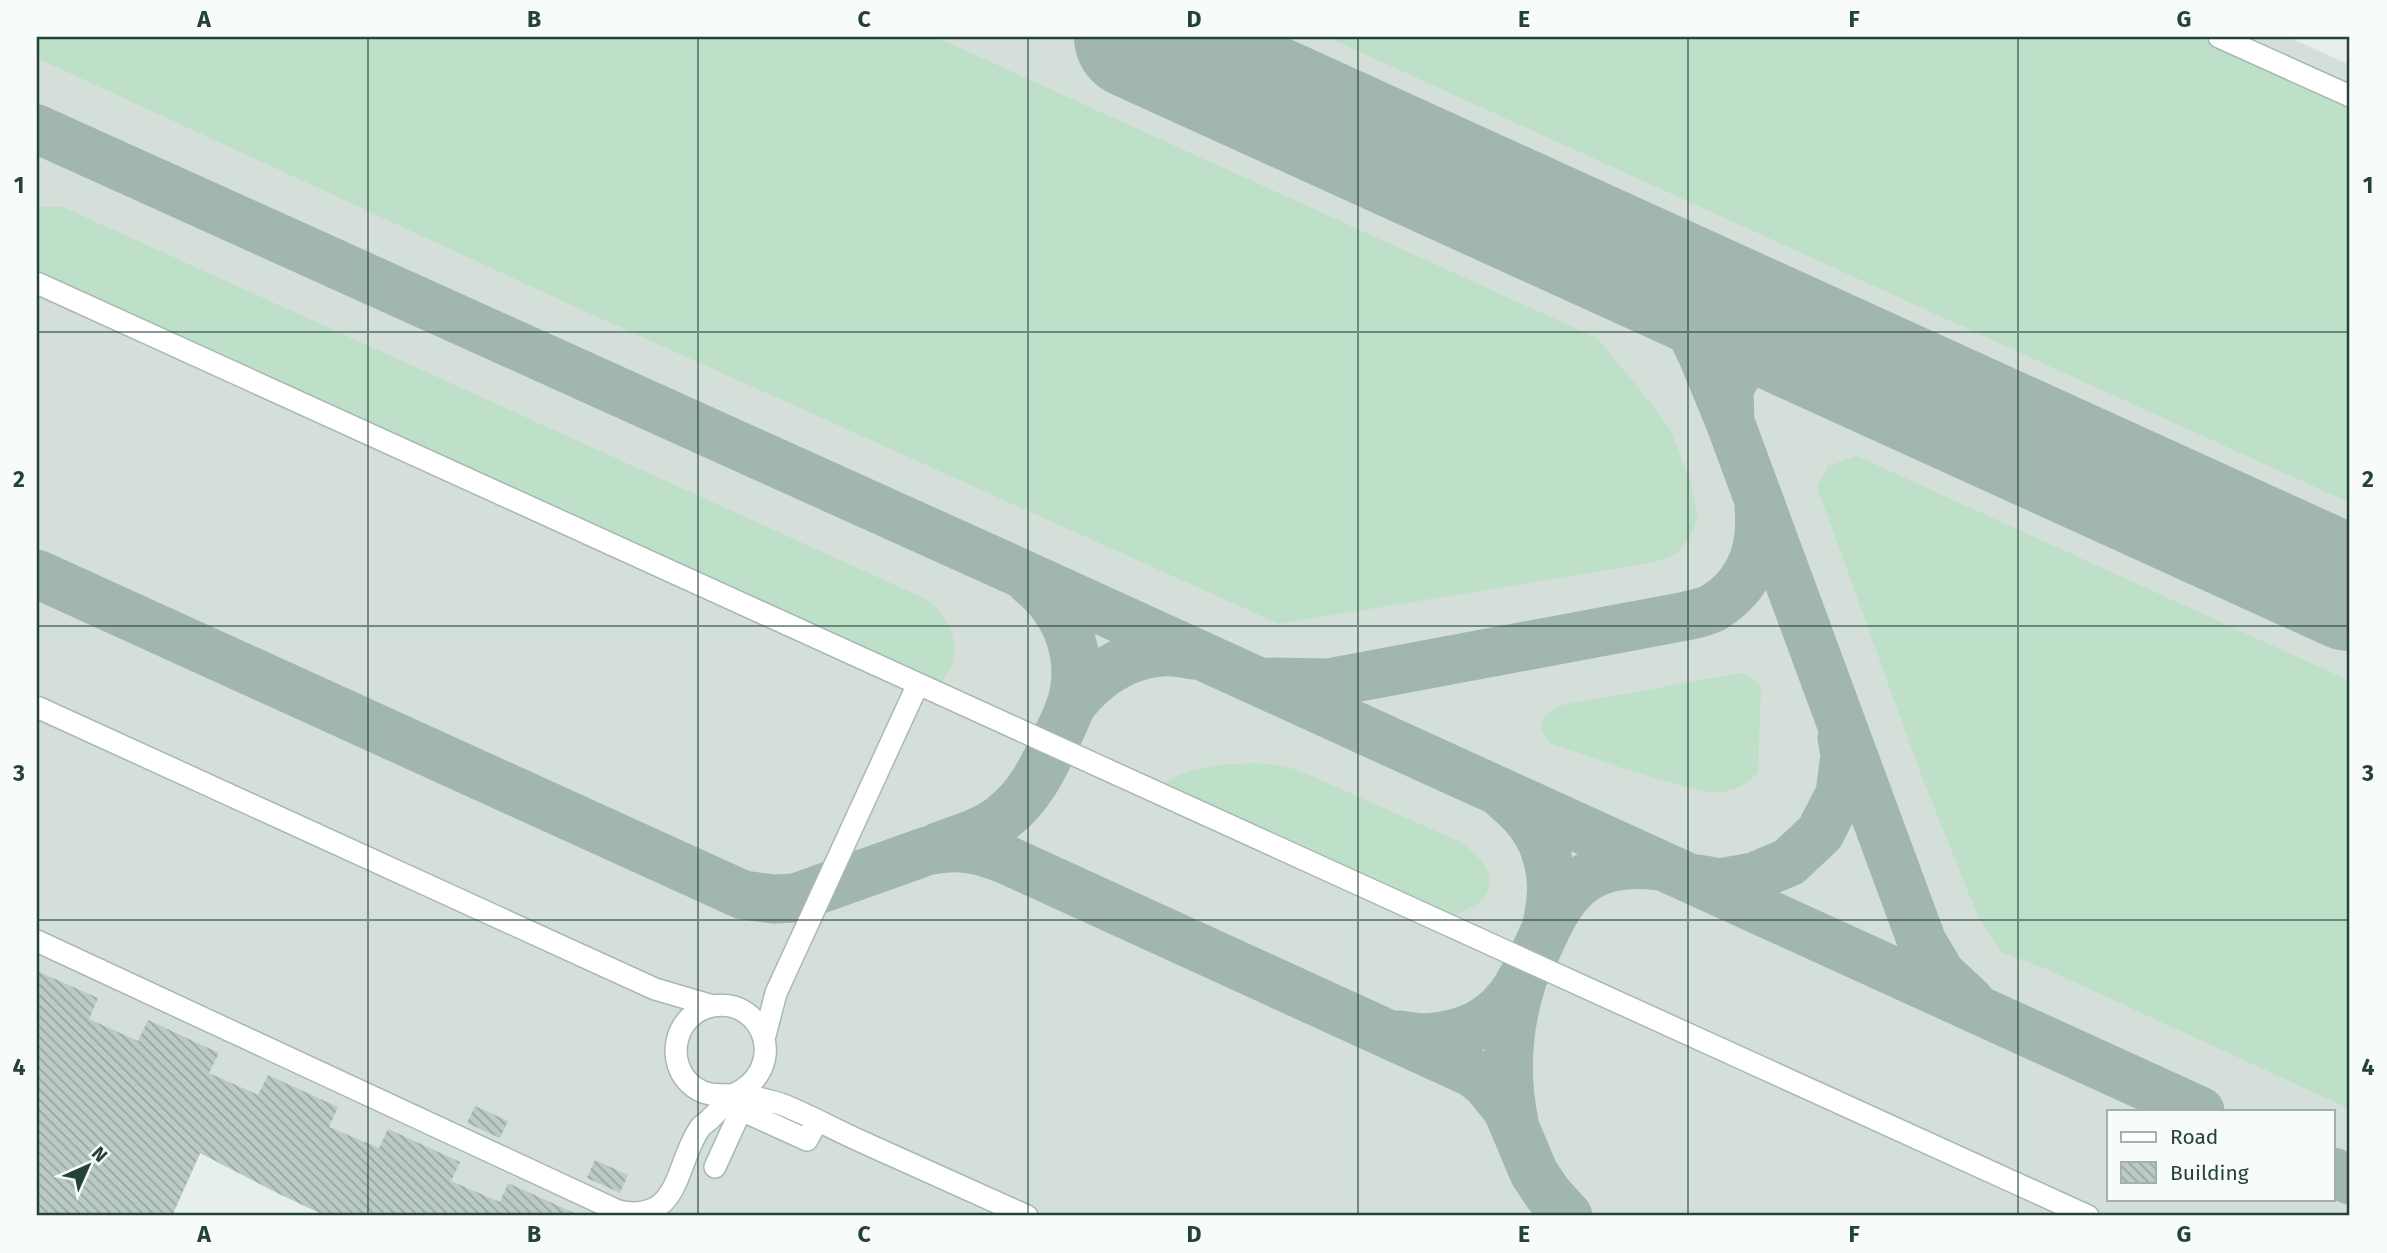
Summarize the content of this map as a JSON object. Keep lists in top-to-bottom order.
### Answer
{
  "legend": ["Road", "Building"],
  "north": "top right",
  "grid": {
    "columns": [
      "A",
      "B",
      "C",
      "D",
      "E",
      "F",
      "G"
    ],
    "rows": [
      "1",
      "2",
      "3",
      "4"
    ]
  }
}
